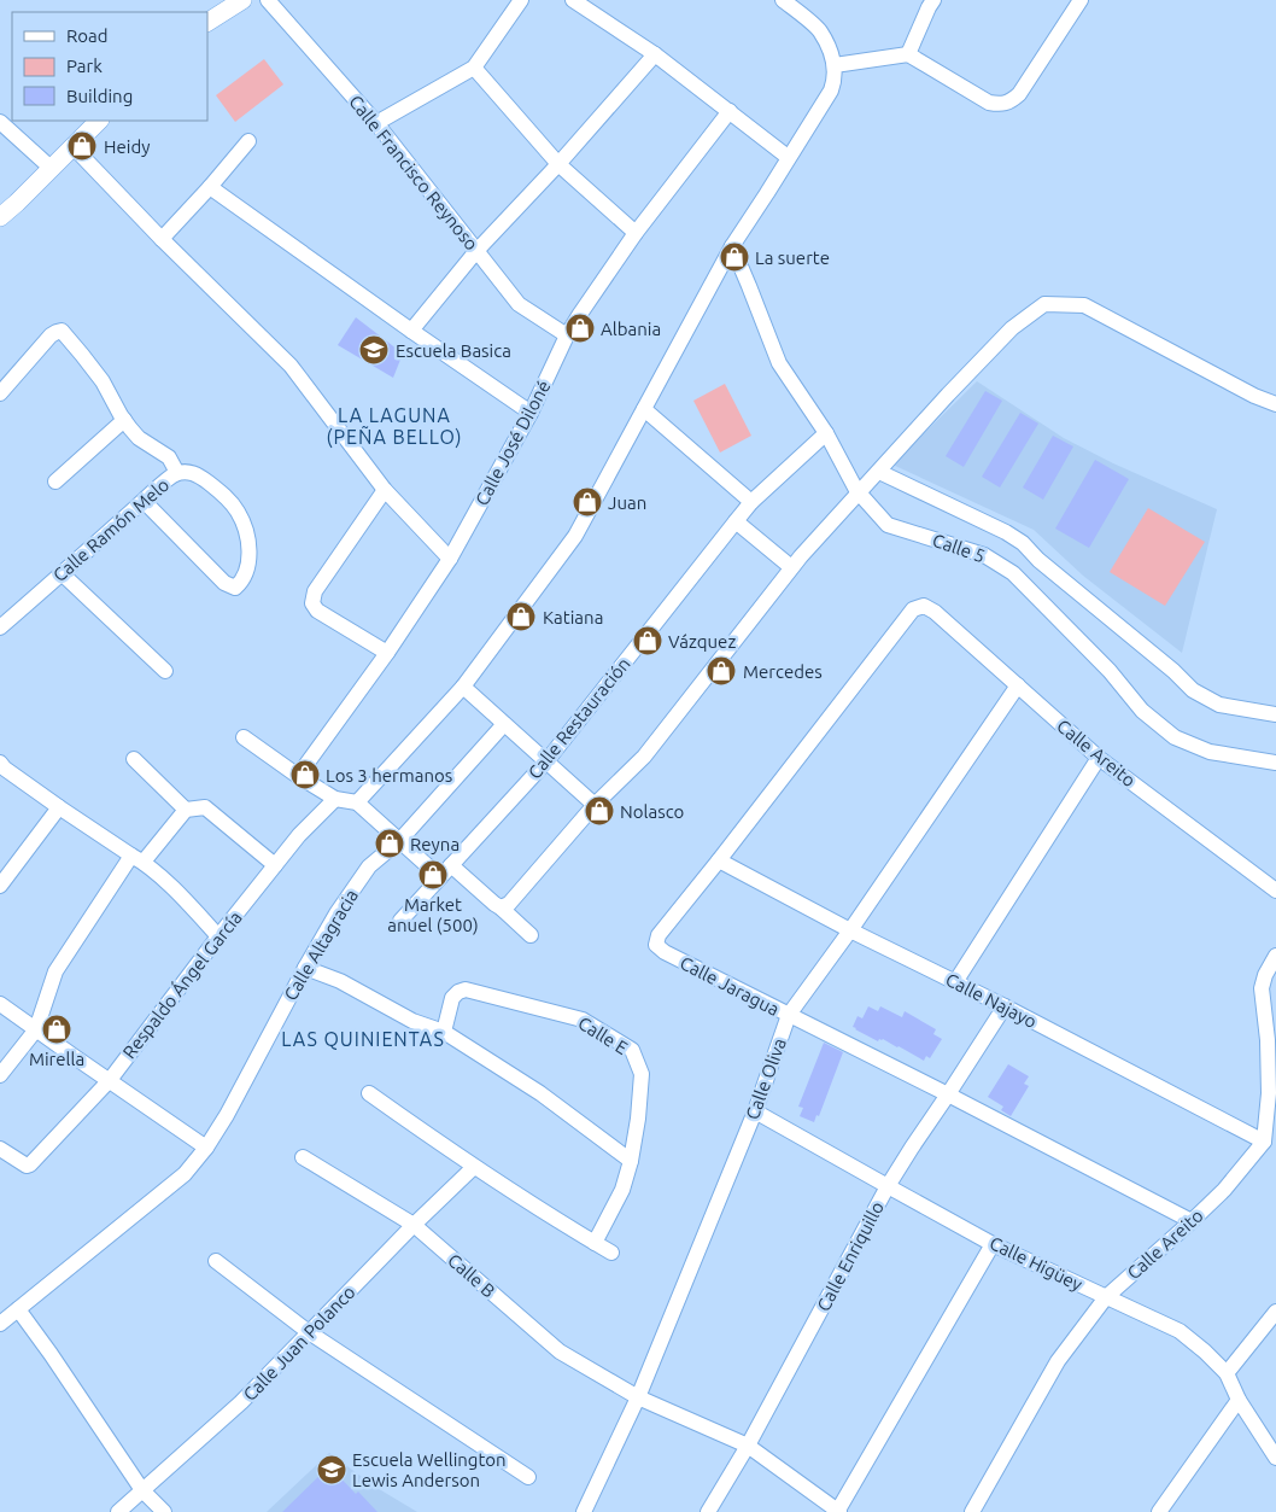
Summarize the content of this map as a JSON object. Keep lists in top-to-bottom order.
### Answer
{
  "streets": {
    "street": [
      "Calle Francisco Reynoso",
      "Calle José Diloné",
      "Calle Ramón Melo",
      "Calle 5",
      "Calle Restauración",
      "Calle Areito",
      "Calle Altagracia",
      "Respaldo Ángel García",
      "Calle Jaragua",
      "Calle Najayo",
      "Calle E",
      "Calle Oliva",
      "Calle Enriquillo",
      "Calle Higüey",
      "Calle B",
      "Calle Juan Polanco"
    ]
  },
  "crossings": [
    ["Calle Francisco Reynoso", "Calle José Diloné"],
    ["Calle 5", "Calle Restauración"],
    ["Calle Areito", "Calle Jaragua"],
    ["Calle Areito", "Calle Najayo"],
    ["Calle Areito", "Calle Oliva"],
    ["Calle Areito", "Calle Higüey"],
    ["Calle Jaragua", "Calle Najayo"],
    ["Calle Jaragua", "Calle Oliva"],
    ["Calle Jaragua", "Calle Enriquillo"],
    ["Calle Najayo", "Calle Oliva"],
    ["Calle Najayo", "Calle Enriquillo"],
    ["Calle Oliva", "Calle Higüey"],
    ["Calle Oliva", "Calle B"],
    ["Calle Enriquillo", "Calle Higüey"],
    ["Calle Enriquillo", "Calle B"],
    ["Calle B", "Calle Juan Polanco"]
  ],
  "districts": ["LA LAGUNA (PEÑA BELLO)", "LAS QUINIENTAS"],
  "places": {
    "shop": [
      "Heidy",
      "La suerte",
      "Albania",
      "Juan",
      "Katiana",
      "Vázquez",
      "Mercedes",
      "Los 3 hermanos",
      "Nolasco",
      "Reyna",
      "Market anuel (500)",
      "Mirella"
    ],
    "school or university": ["Escuela Basica", "Escuela Wellington Lewis Anderson"]
  },
  "legend": ["Road", "Park", "Building"]
}
